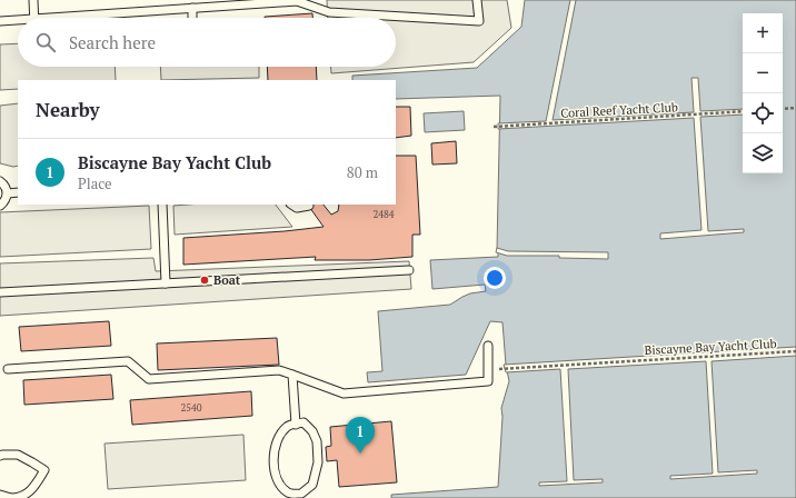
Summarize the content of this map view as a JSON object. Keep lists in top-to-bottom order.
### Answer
{
  "streets": {
    "path": ["Coral Reef Yacht Club", "Biscayne Bay Yacht Club"]
  },
  "places": ["Boat"],
  "house_numbers": ["2484", "2540"],
  "page": {
    "map_buttons": ["+", "−"],
    "search": "Search here",
    "heading": "Nearby",
    "list": [
      {
        "mark": "1",
        "name": "Biscayne Bay Yacht Club",
        "note": "Place",
        "value": "80 m"
      }
    ],
    "pins": "1"
  }
}
